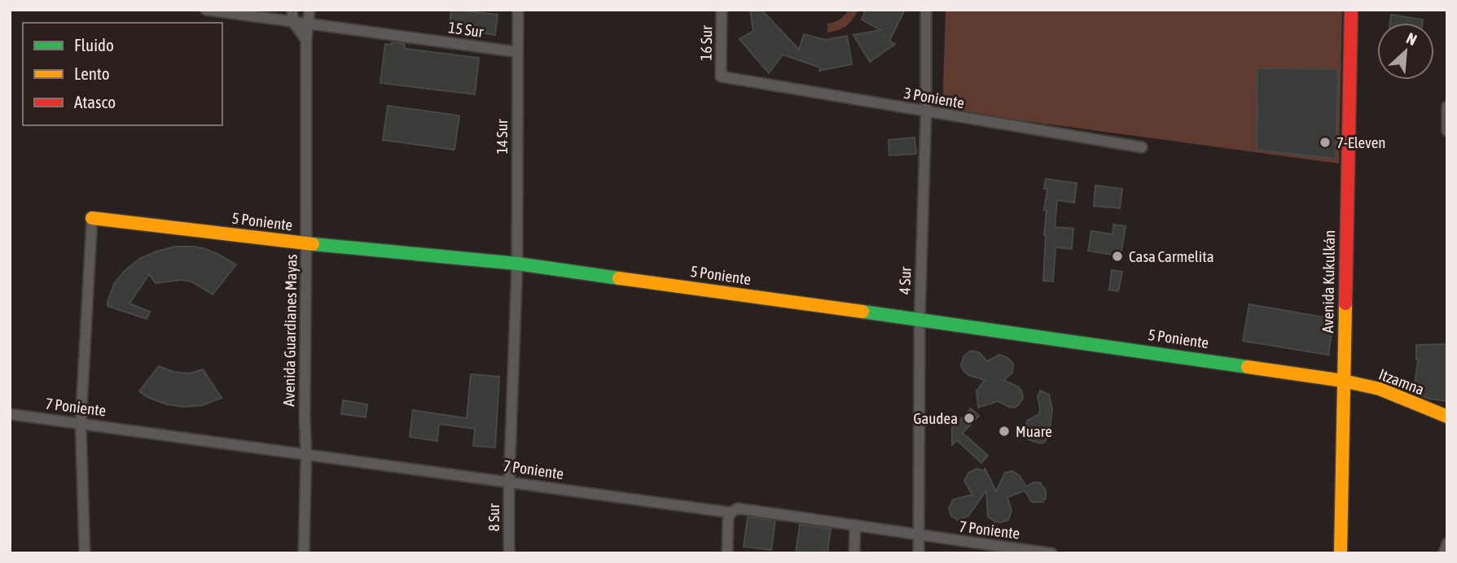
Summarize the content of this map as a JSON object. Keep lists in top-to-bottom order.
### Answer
{
  "streets": {
    "street": [
      "15 Sur",
      "16 Sur",
      "3 Poniente",
      "14 Sur",
      "5 Poniente",
      "4 Sur",
      "Avenida Kukulkán",
      "Avenida Guardianes Mayas",
      "Itzamna",
      "7 Poniente",
      "8 Sur"
    ]
  },
  "crossings": [
    ["15 Sur", "14 Sur"],
    ["15 Sur", "Avenida Guardianes Mayas"],
    ["16 Sur", "3 Poniente"],
    ["3 Poniente", "4 Sur"],
    ["14 Sur", "5 Poniente"],
    ["14 Sur", "7 Poniente"],
    ["14 Sur", "8 Sur"],
    ["5 Poniente", "4 Sur"],
    ["5 Poniente", "Avenida Kukulkán"],
    ["5 Poniente", "Avenida Guardianes Mayas"],
    ["5 Poniente", "Itzamna"],
    ["4 Sur", "7 Poniente"],
    ["Avenida Kukulkán", "Itzamna"],
    ["Avenida Guardianes Mayas", "7 Poniente"],
    ["7 Poniente", "8 Sur"]
  ],
  "places": [
    "7-Eleven",
    "Casa Carmelita",
    "Gaudea",
    "Muare"
  ],
  "legend": ["Fluido", "Lento", "Atasco"],
  "north": "top right"
}
